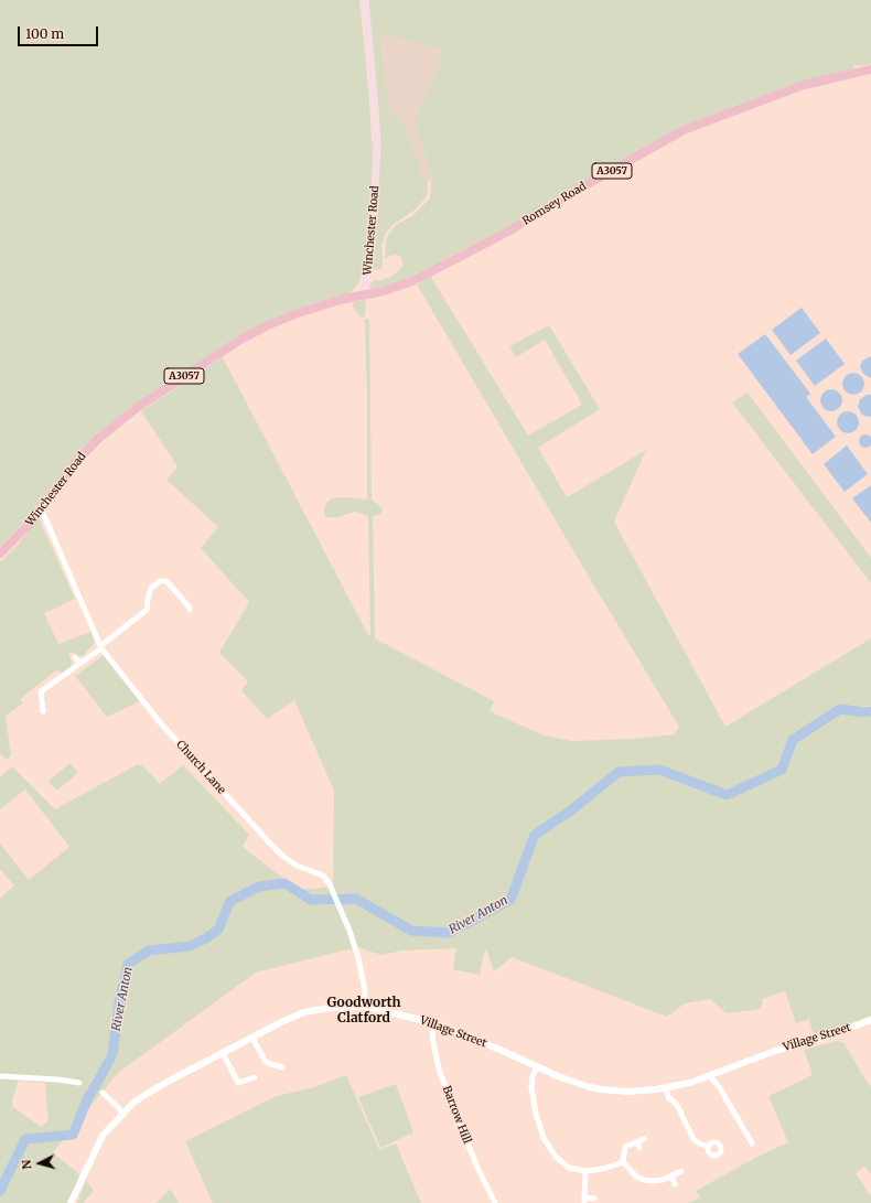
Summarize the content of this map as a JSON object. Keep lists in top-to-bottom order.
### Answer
{
  "streets": {
    "main road": ["A3057", "Romsey Road", "Winchester Road"],
    "street": ["Church Lane", "Village Street", "Barrow Hill"]
  },
  "crossings": [
    ["Romsey Road", "Winchester Road"],
    ["Winchester Road", "Church Lane"],
    ["Church Lane", "Village Street"],
    ["Village Street", "Barrow Hill"]
  ],
  "districts": ["Goodworth Clatford"],
  "water": ["River Anton"],
  "scale_bar": "100 m",
  "north": "left"
}
